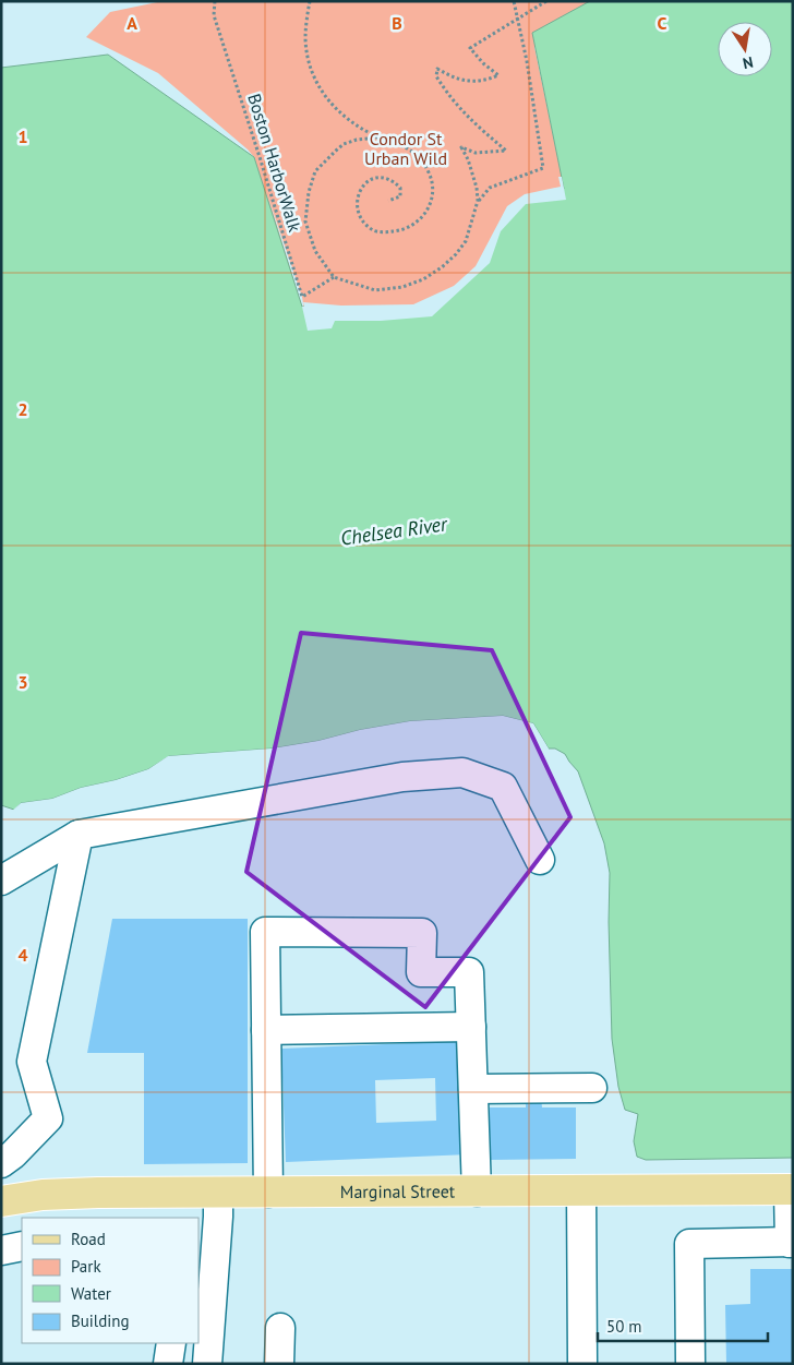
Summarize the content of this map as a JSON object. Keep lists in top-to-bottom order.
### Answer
{
  "streets": {
    "main road": ["Marginal Street"],
    "path": ["Boston HarborWalk"]
  },
  "water": ["Chelsea River"],
  "parks": ["Condor St Urban Wild"],
  "legend": [
    "Road",
    "Park",
    "Water",
    "Building"
  ],
  "scale_bar": "50 m",
  "north": "bottom",
  "grid": {
    "columns": ["A", "B", "C"],
    "rows": [
      "1",
      "2",
      "3",
      "4"
    ]
  }
}
